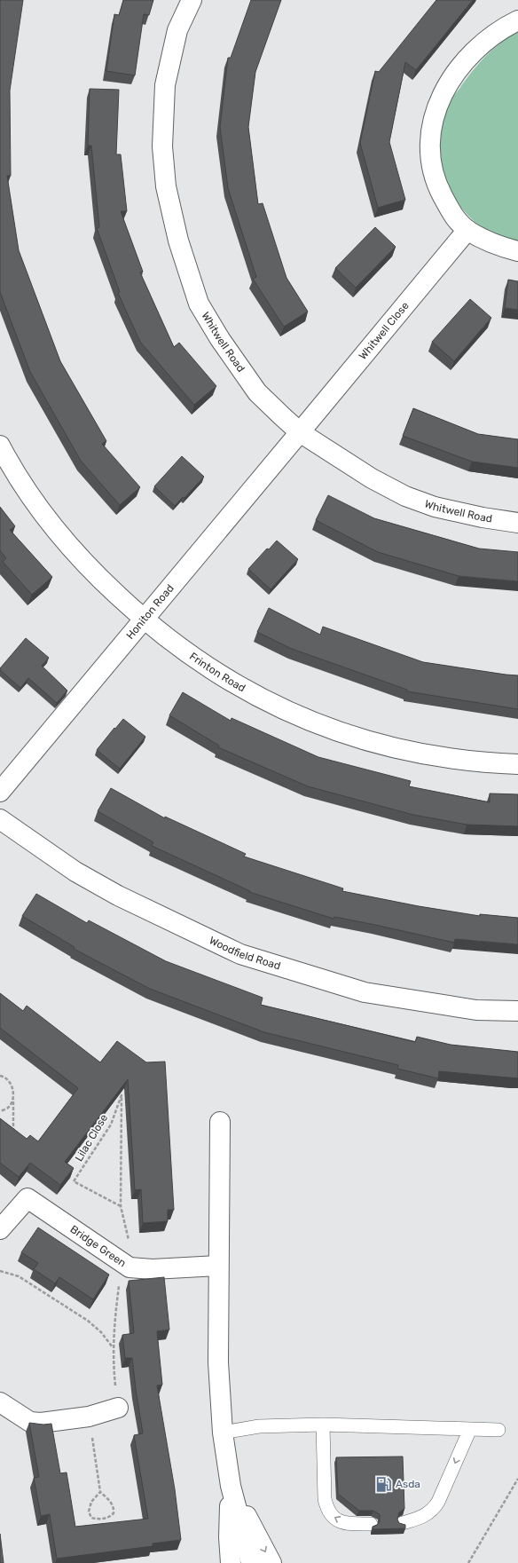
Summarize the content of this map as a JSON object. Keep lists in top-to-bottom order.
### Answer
{
  "streets": {
    "street": [
      "Whitwell Close",
      "Whitwell Road",
      "Honiton Road",
      "Frinton Road",
      "Woodfield Road",
      "Bridge Green"
    ],
    "path": ["Lilac Close"]
  },
  "crossings": [
    ["Whitwell Close", "Whitwell Road"],
    ["Whitwell Close", "Honiton Road"],
    ["Whitwell Road", "Honiton Road"],
    ["Honiton Road", "Frinton Road"],
    ["Lilac Close", "Bridge Green"]
  ],
  "places": {
    "fuel station": ["Asda"]
  }
}
